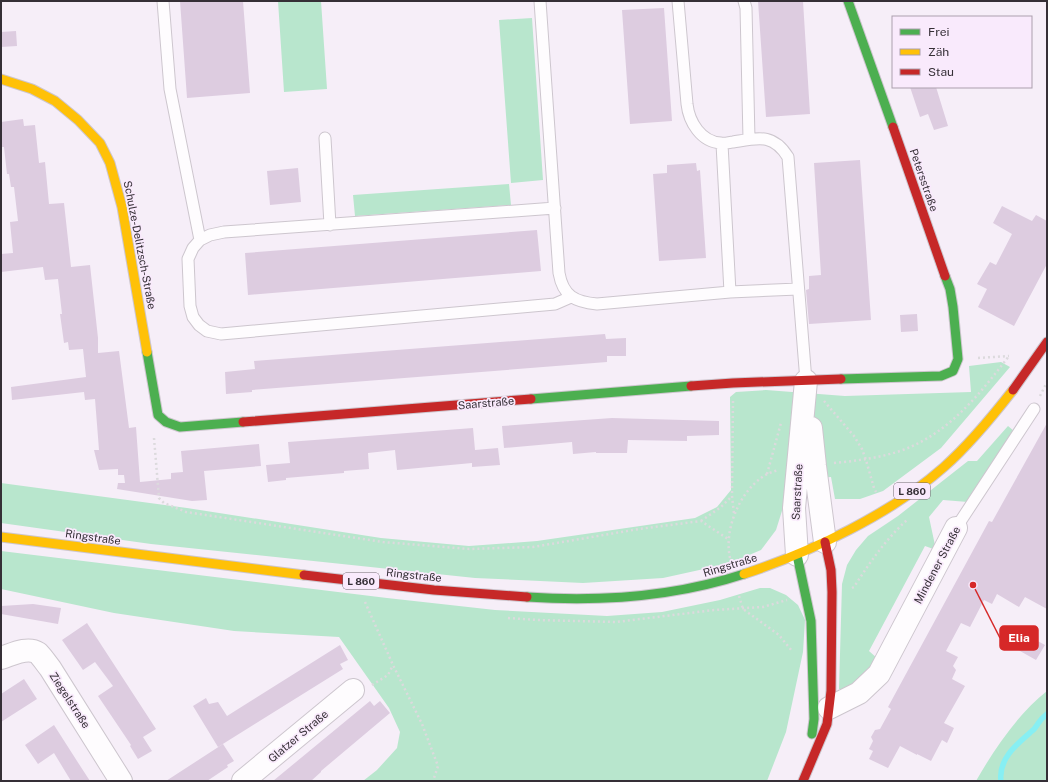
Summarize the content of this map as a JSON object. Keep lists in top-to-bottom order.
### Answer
{
  "streets": {
    "street": [
      "Petersstraße",
      "Schulze-Delitzsch-Straße",
      "Saarstraße",
      "L 860",
      "Ringstraße",
      "Mindener Straße",
      "Ziegelstraße",
      "Glatzer Straße"
    ]
  },
  "crossings": [
    ["Petersstraße", "Saarstraße"],
    ["Schulze-Delitzsch-Straße", "Saarstraße"],
    ["Saarstraße", "L 860"],
    ["Saarstraße", "Ringstraße"],
    ["L 860", "Ringstraße"]
  ],
  "places": ["Elia"],
  "legend": ["Frei", "Zäh", "Stau"]
}
